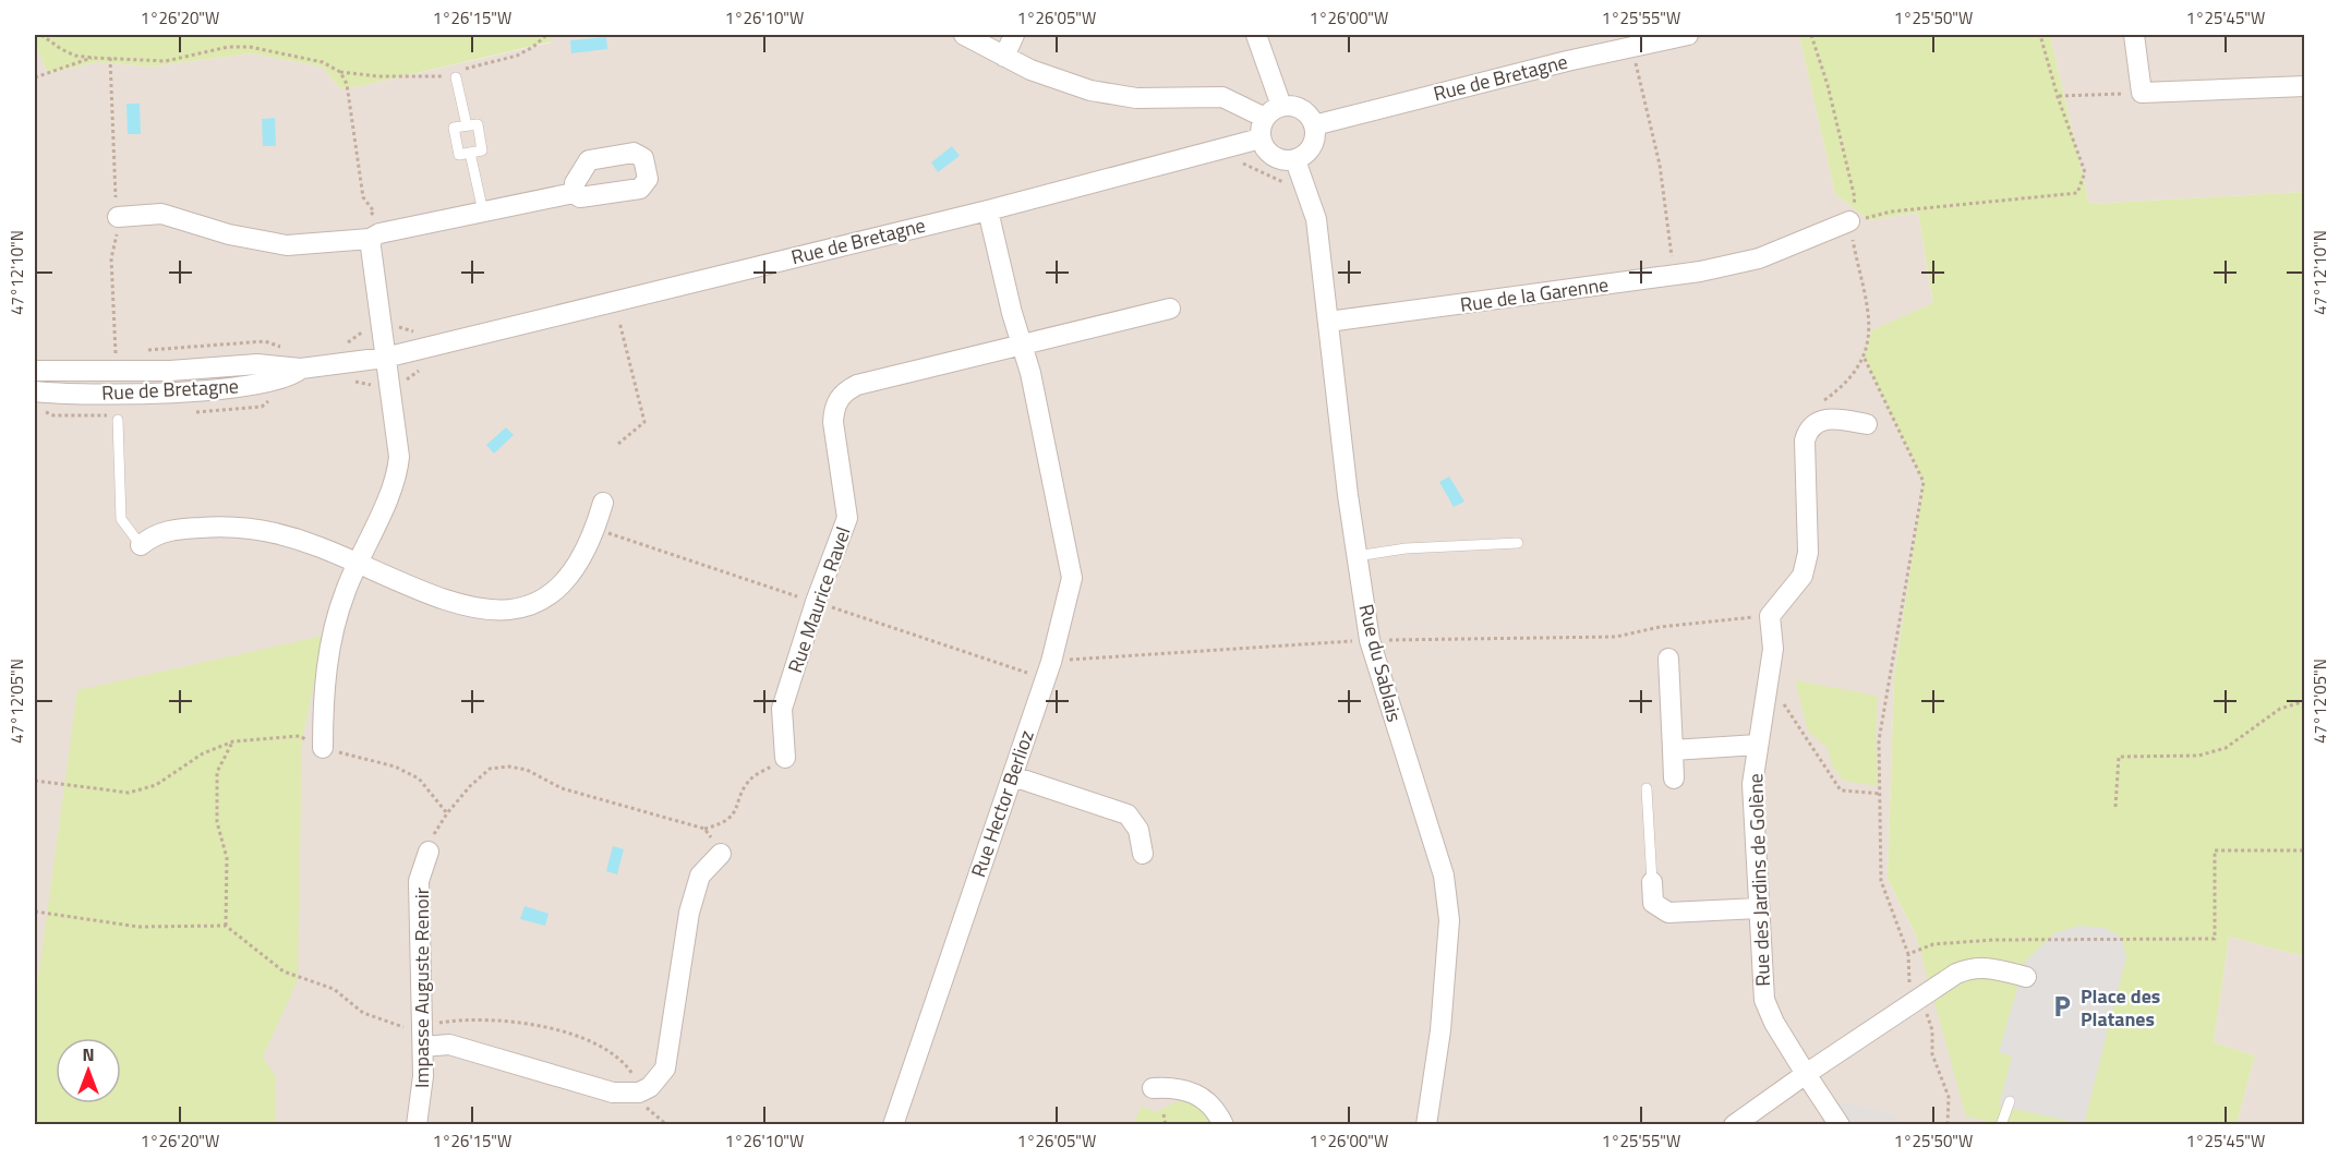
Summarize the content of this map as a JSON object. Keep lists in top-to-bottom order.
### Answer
{
  "streets": {
    "street": [
      "Rue de Bretagne",
      "Rue de la Garenne",
      "Rue Maurice Ravel",
      "Rue du Sablais",
      "Rue Hector Berlioz",
      "Rue des Jardins de Golène",
      "Impasse Auguste Renoir"
    ]
  },
  "crossings": [
    ["Rue de Bretagne", "Rue du Sablais"],
    ["Rue de Bretagne", "Rue Hector Berlioz"],
    ["Rue de la Garenne", "Rue du Sablais"],
    ["Rue Maurice Ravel", "Rue Hector Berlioz"]
  ],
  "places": {
    "parking": ["Place des Platanes"]
  },
  "north": "top",
  "coordinates": [
    "1°26'20\"W",
    "1°26'15\"W",
    "1°26'10\"W",
    "1°26'05\"W",
    "1°26'00\"W",
    "1°25'55\"W",
    "1°25'50\"W",
    "1°25'45\"W",
    "47°12'10\"N",
    "47°12'05\"N"
  ]
}
